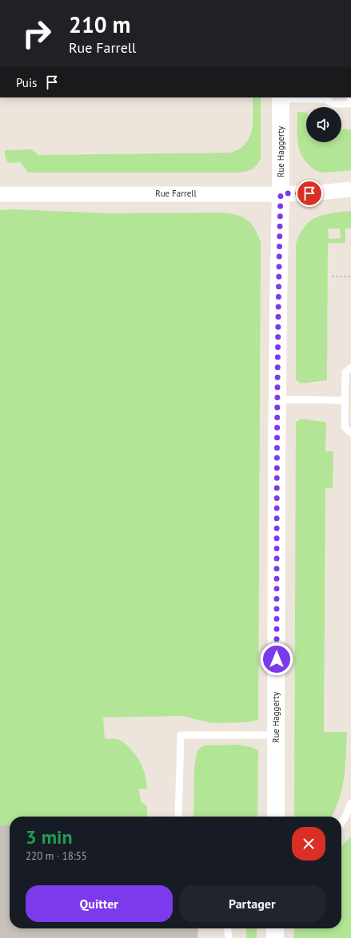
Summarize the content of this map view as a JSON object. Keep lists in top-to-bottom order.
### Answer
{
  "streets": {
    "street": ["Rue Haggerty", "Rue Farrell"]
  },
  "crossings": [
    ["Rue Haggerty", "Rue Farrell"]
  ],
  "page": {
    "turn": ["210 m", "Rue Farrell"],
    "then": "Puis",
    "heading": ["3 min", "220 m · 18:55"],
    "buttons": ["Quitter", "Partager"]
  }
}
